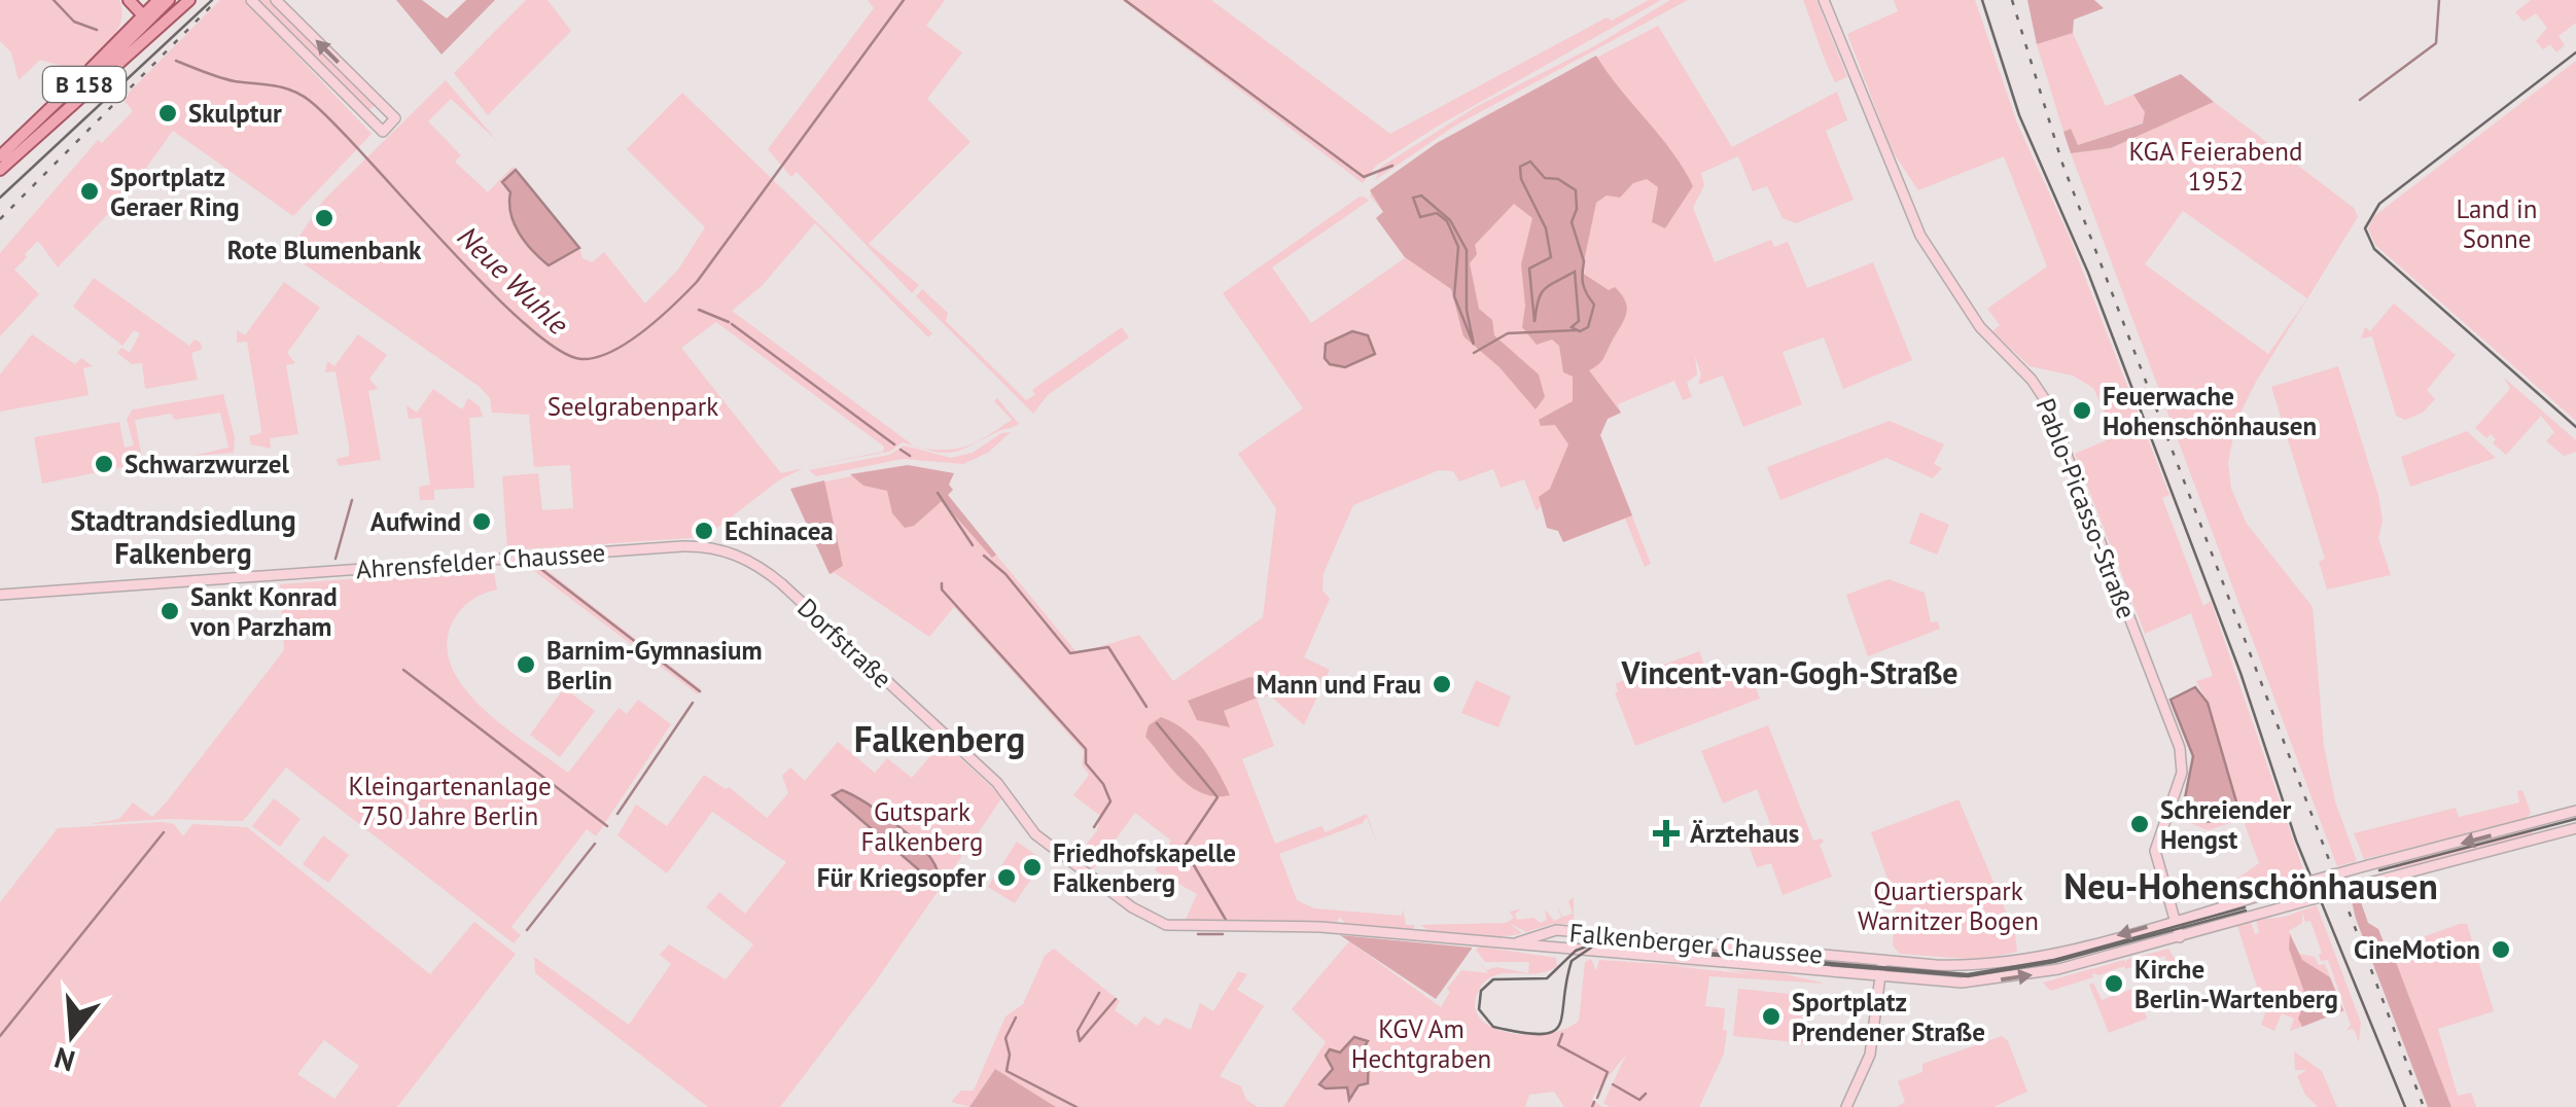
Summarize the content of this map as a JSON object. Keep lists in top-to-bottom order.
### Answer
{
  "streets": {
    "main road": [
      "B 158",
      "Pablo-Picasso-Straße",
      "Ahrensfelder Chaussee",
      "Dorfstraße",
      "Falkenberger Chaussee"
    ]
  },
  "crossings": [
    ["Pablo-Picasso-Straße", "Falkenberger Chaussee"],
    ["Ahrensfelder Chaussee", "Dorfstraße"],
    ["Dorfstraße", "Falkenberger Chaussee"]
  ],
  "districts": [
    "Stadtrandsiedlung Falkenberg",
    "Vincent-van-Gogh-Straße",
    "Falkenberg",
    "Neu-Hohenschönhausen"
  ],
  "water": ["Neue Wuhle"],
  "parks": [
    "KGA Feierabend 1952",
    "Land in Sonne",
    "Seelgrabenpark",
    "Kleingartenanlage 750 Jahre Berlin",
    "Gutspark Falkenberg",
    "Quartierspark Warnitzer Bogen",
    "KGV Am Hechtgraben"
  ],
  "places": {
    "other": [
      "Skulptur",
      "Sportplatz Geraer Ring",
      "Rote Blumenbank",
      "Feuerwache Hohenschönhausen",
      "Schwarzwurzel",
      "Aufwind",
      "Echinacea",
      "Sankt Konrad von Parzham",
      "Barnim-Gymnasium Berlin",
      "Mann und Frau",
      "Schreiender Hengst",
      "Friedhofskapelle Falkenberg",
      "Für Kriegsopfer",
      "CineMotion",
      "Kirche Berlin-Wartenberg",
      "Sportplatz Prendener Straße"
    ],
    "health": ["Ärztehaus"]
  },
  "north": "bottom"
}
